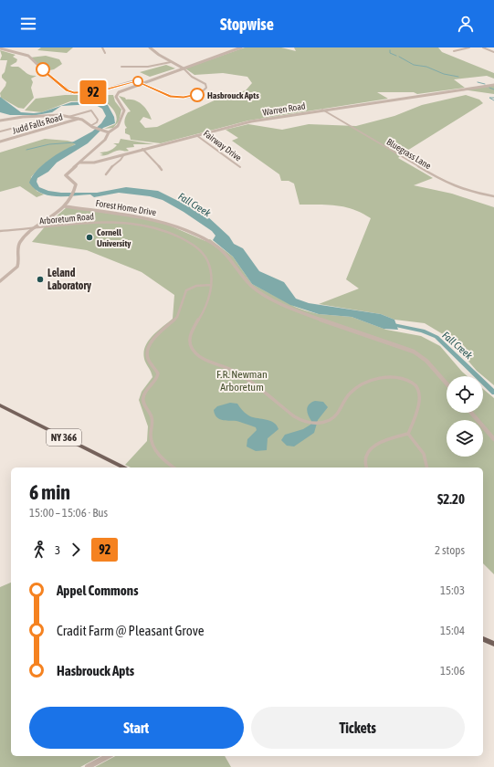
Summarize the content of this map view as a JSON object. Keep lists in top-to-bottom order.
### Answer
{
  "streets": {
    "main road": ["NY 366"],
    "street": [
      "Warren Road",
      "Judd Falls Road",
      "Fairway Drive",
      "Bluegrass Lane",
      "Forest Home Drive",
      "Arboretum Road"
    ]
  },
  "crossings": [
    ["Warren Road", "Fairway Drive"],
    ["Warren Road", "Bluegrass Lane"]
  ],
  "water": ["Fall Creek"],
  "parks": ["F.R. Newman Arboretum"],
  "places": ["Hasbrouck Apts", "Cornell University", "Leland Laboratory"],
  "lines": ["bus line 92"],
  "page": {
    "header": "Stopwise",
    "on_map": "92",
    "heading": ["6 min", "15:00 – 15:06 · Bus", "$2.20"],
    "legs": ["3", "92", "2 stops"],
    "list": [
      {
        "name": "Appel Commons",
        "value": "15:03"
      },
      {
        "name": "Cradit Farm @ Pleasant Grove",
        "value": "15:04"
      },
      {
        "name": "Hasbrouck Apts",
        "value": "15:06"
      }
    ],
    "buttons": ["Start", "Tickets"]
  }
}
